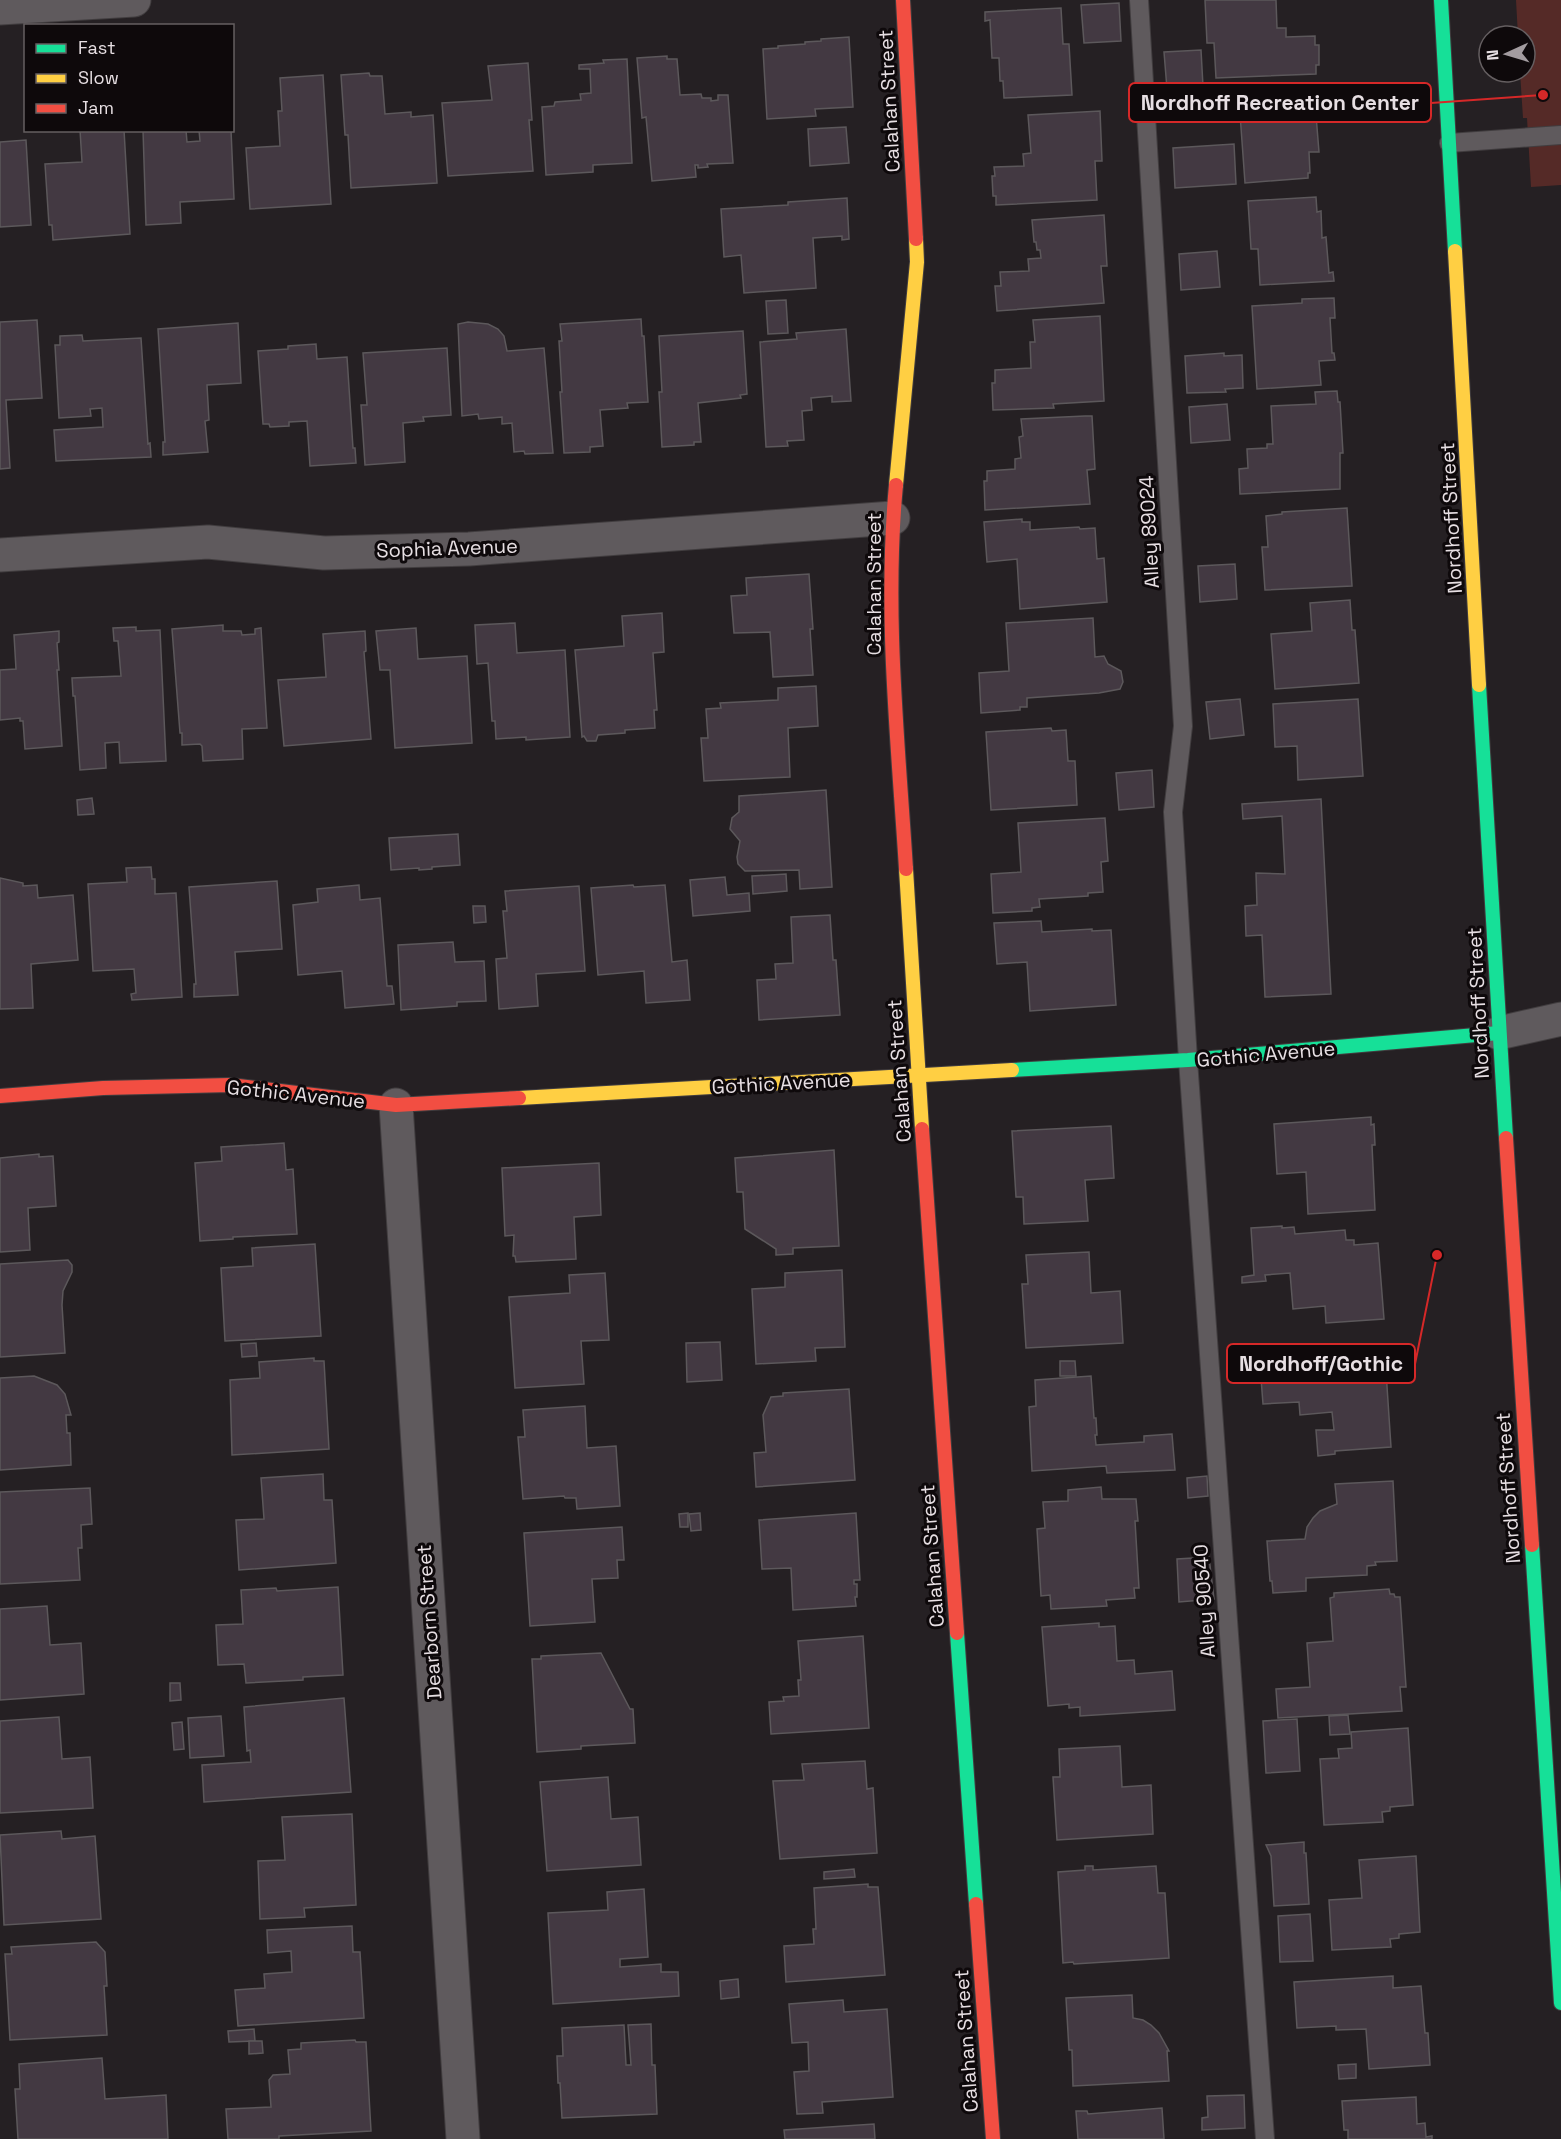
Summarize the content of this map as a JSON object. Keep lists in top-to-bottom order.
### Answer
{
  "streets": {
    "street": [
      "Calahan Street",
      "Nordhoff Street",
      "Sophia Avenue",
      "Gothic Avenue",
      "Dearborn Street"
    ],
    "lane": ["Alley 89024", "Alley 90540"]
  },
  "crossings": [
    ["Calahan Street", "Sophia Avenue"],
    ["Calahan Street", "Gothic Avenue"],
    ["Nordhoff Street", "Gothic Avenue"],
    ["Alley 89024", "Gothic Avenue"],
    ["Alley 89024", "Alley 90540"],
    ["Gothic Avenue", "Alley 90540"],
    ["Gothic Avenue", "Dearborn Street"]
  ],
  "places": ["Nordhoff Recreation Center", "Nordhoff/Gothic"],
  "legend": ["Fast", "Slow", "Jam"],
  "north": "left"
}
